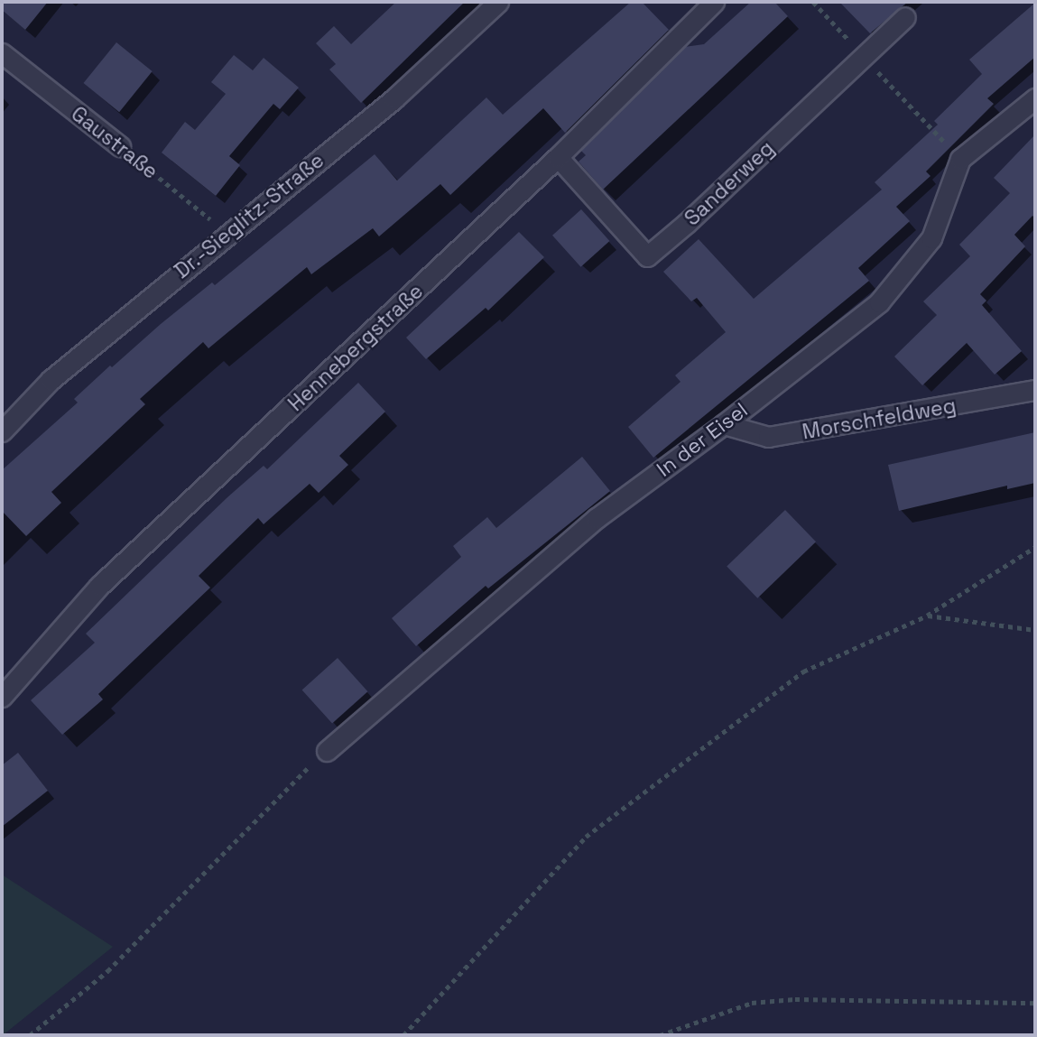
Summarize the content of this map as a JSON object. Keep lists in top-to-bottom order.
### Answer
{
  "streets": {
    "street": [
      "Gaustraße",
      "Sanderweg",
      "Dr.-Sieglitz-Straße",
      "Hennebergstraße",
      "Morschfeldweg",
      "In der Eisel"
    ]
  },
  "crossings": [
    ["Gaustraße", "Dr.-Sieglitz-Straße"],
    ["Sanderweg", "Hennebergstraße"],
    ["Morschfeldweg", "In der Eisel"]
  ]
}
